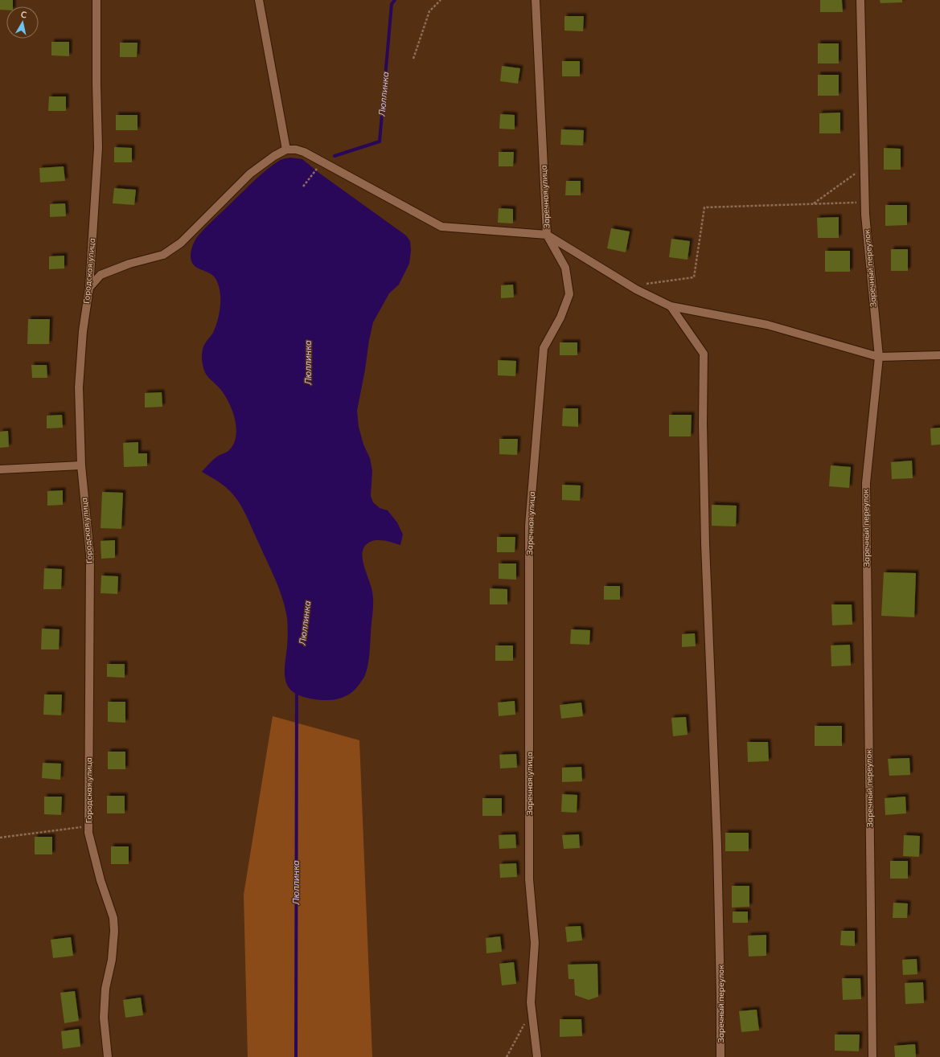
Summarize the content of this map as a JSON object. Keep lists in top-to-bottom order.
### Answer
{
  "streets": {
    "street": ["Заречная улица", "Заречный переулок", "Городская улица"]
  },
  "water": ["Люллинка"],
  "north": "top"
}
